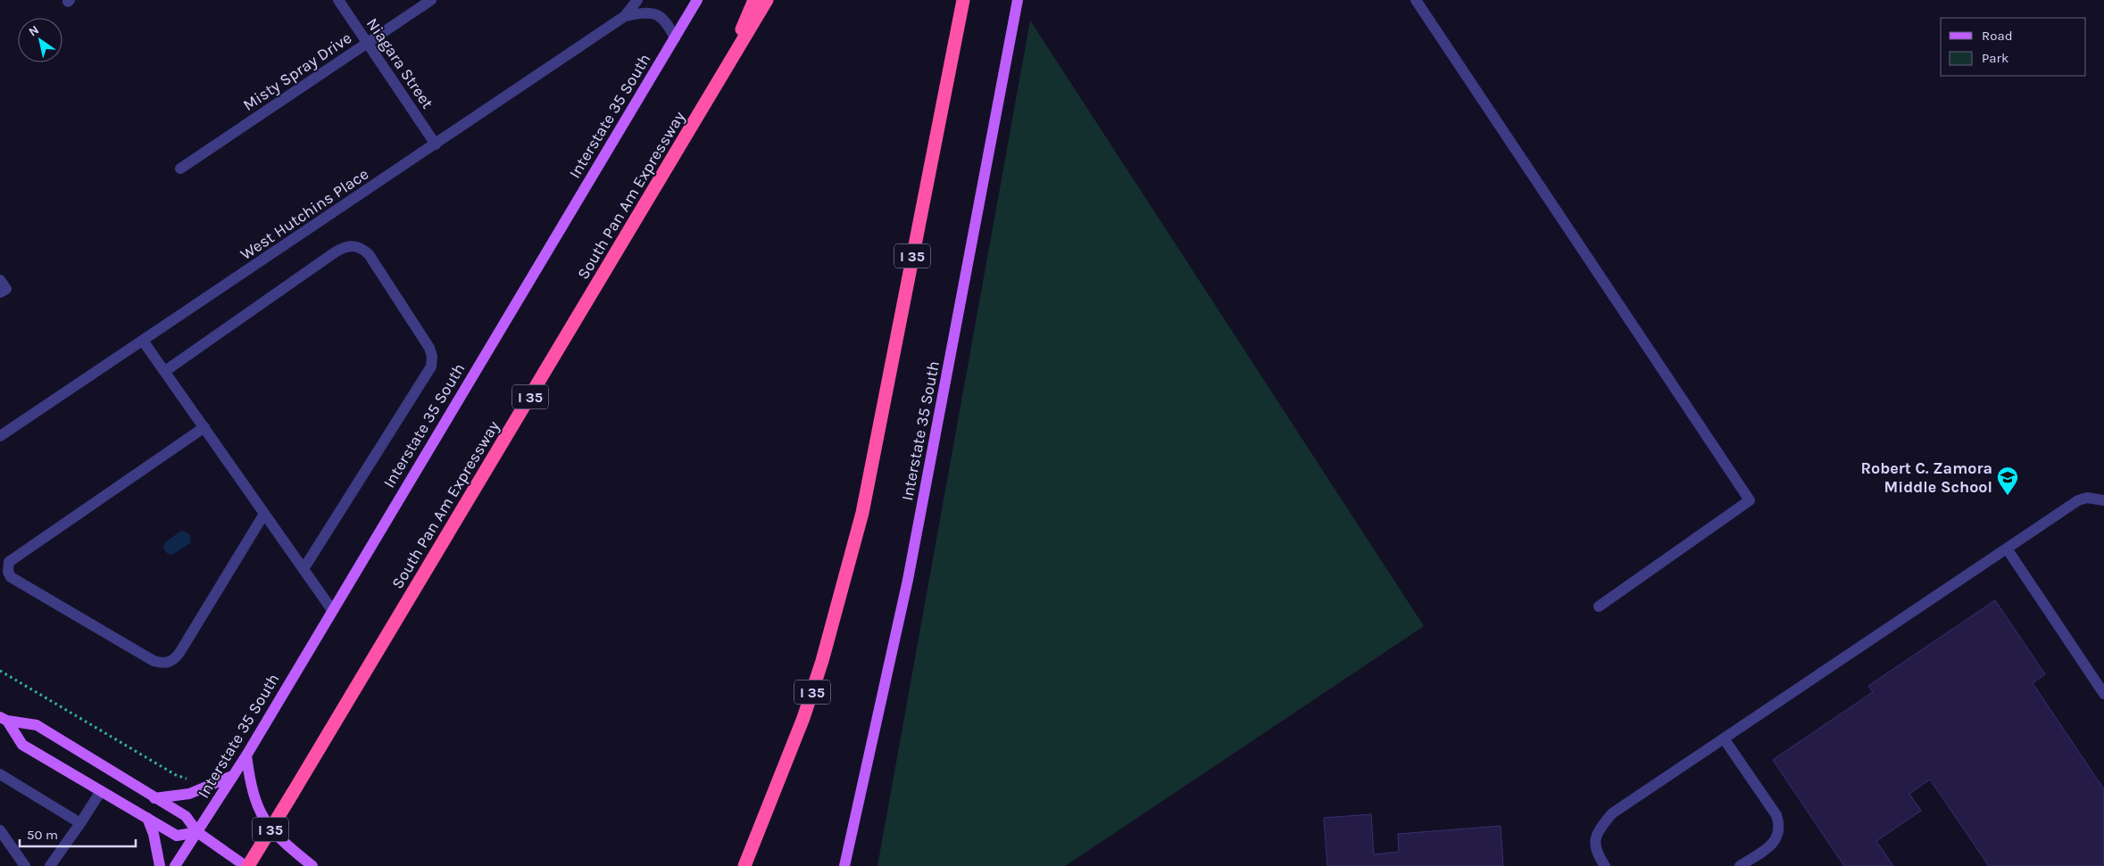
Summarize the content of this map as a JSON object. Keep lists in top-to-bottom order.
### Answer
{
  "streets": {
    "highway": ["South Pan Am Expressway", "I 35"],
    "main road": ["Interstate 35 South"],
    "street": ["Niagara Street", "Misty Spray Drive", "West Hutchins Place"]
  },
  "crossings": [
    ["Niagara Street", "Misty Spray Drive"],
    ["Niagara Street", "West Hutchins Place"],
    ["Interstate 35 South", "West Hutchins Place"]
  ],
  "places": {
    "school or university": ["Robert C. Zamora Middle School"]
  },
  "legend": ["Road", "Park"],
  "scale_bar": "50 m",
  "north": "top left"
}
